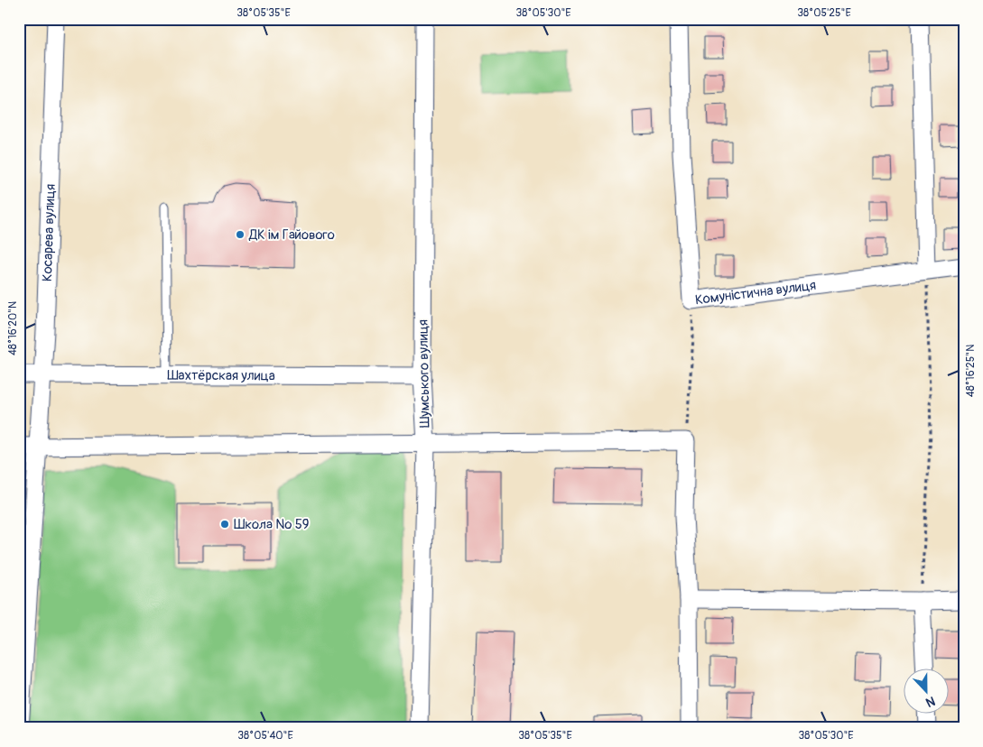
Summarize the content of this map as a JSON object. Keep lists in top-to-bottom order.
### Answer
{
  "streets": {
    "street": [
      "Косарева вулиця",
      "Комуністична вулиця",
      "Шумського вулиця",
      "Шахтёрская улица"
    ]
  },
  "crossings": [
    ["Косарева вулиця", "Шахтёрская улица"],
    ["Шумського вулиця", "Шахтёрская улица"]
  ],
  "places": ["ДК ім Гайового", "Школа № 59"],
  "north": "bottom",
  "coordinates": [
    "38°05'35\"E",
    "38°05'30\"E",
    "38°05'25\"E",
    "48°16'20\"N",
    "48°16'25\"N",
    "38°05'40\"E"
  ]
}
